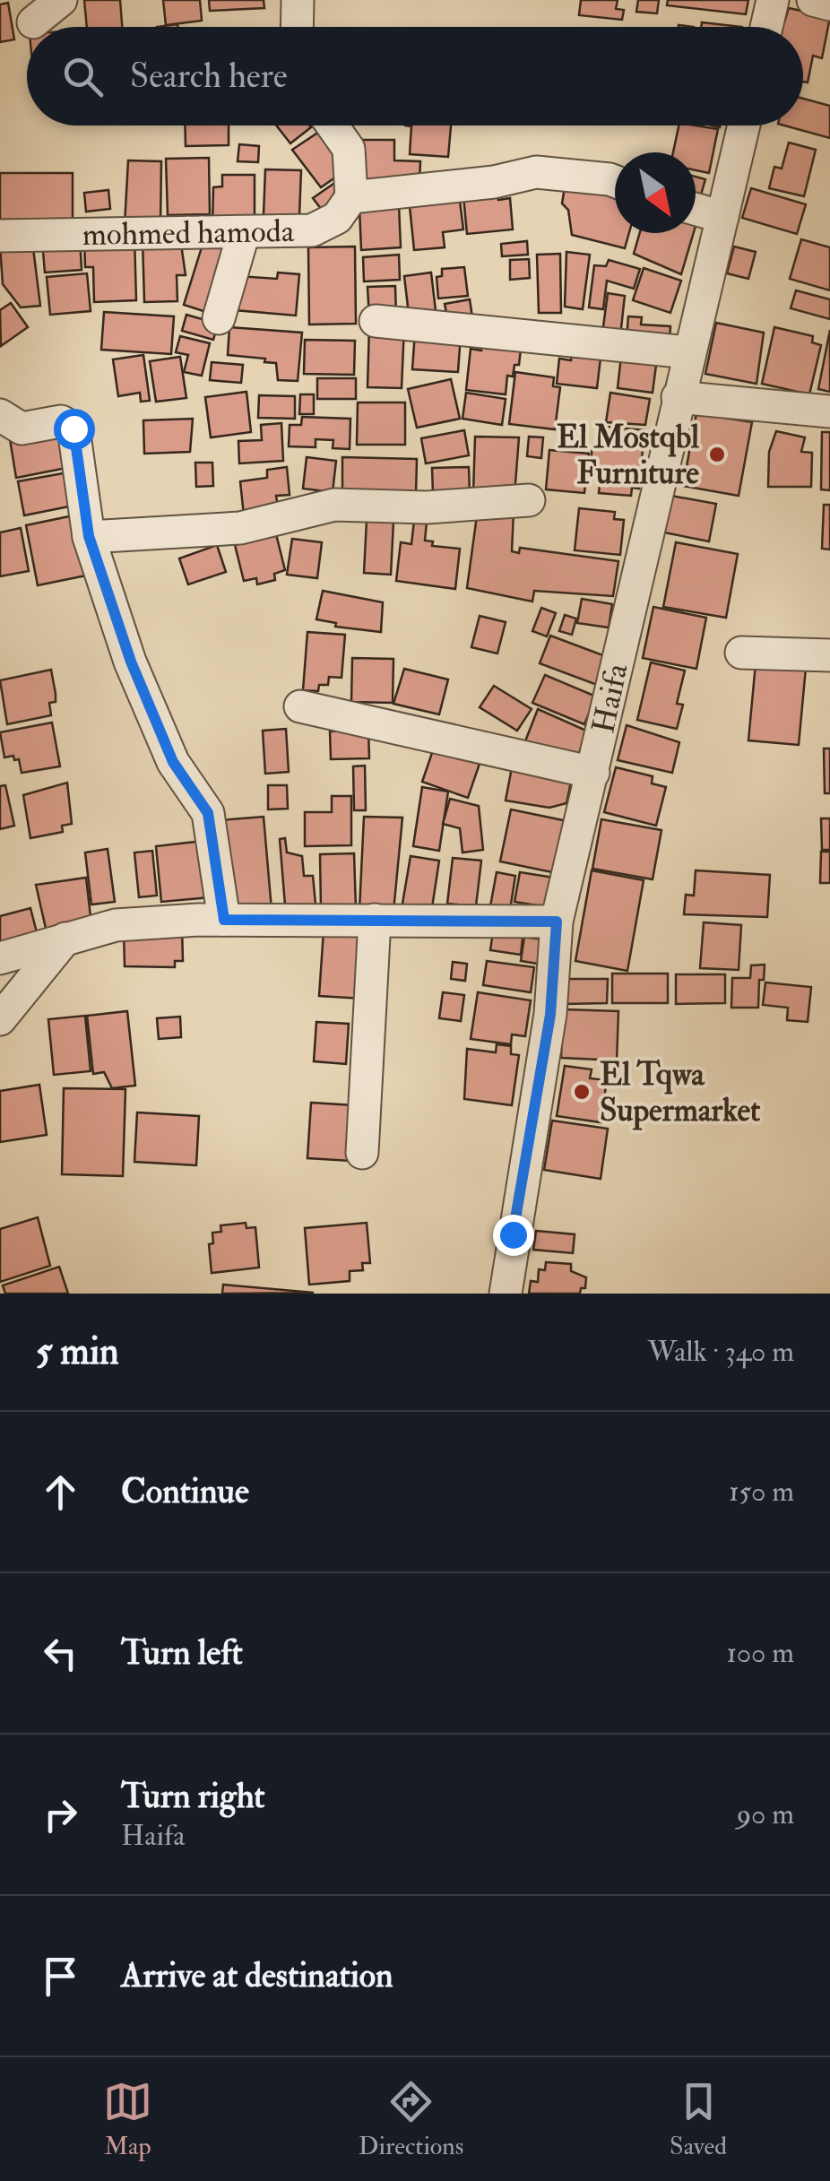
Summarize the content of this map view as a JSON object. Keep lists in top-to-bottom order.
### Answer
{
  "streets": {
    "street": ["mohmed hamoda", "Haifa"]
  },
  "places": ["El Mostqbl Furniture", "El Tqwa Supermarket"],
  "north": "bottom right",
  "page": {
    "search": "Search here",
    "heading": ["5 min", "Walk · 340 m"],
    "list": [
      ["Continue", "150 m"],
      ["Turn left", "100 m"],
      ["Turn right", "Haifa", "90 m"],
      "Arrive at destination"
    ],
    "nav": ["Map", "Directions", "Saved"]
  }
}
